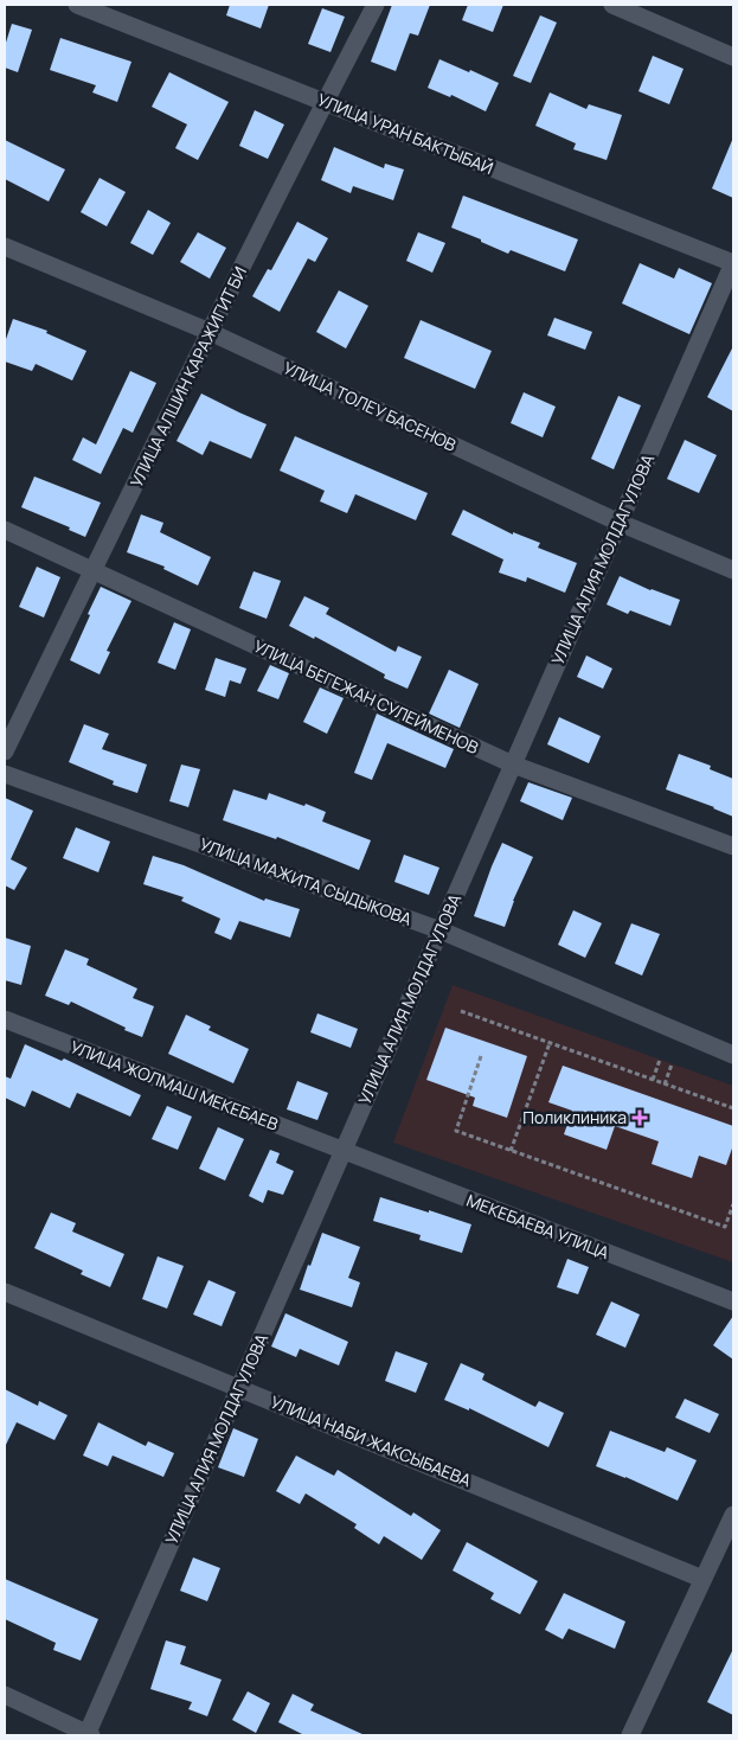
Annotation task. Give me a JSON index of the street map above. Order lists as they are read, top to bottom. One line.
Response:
{"streets":{"street":["УЛИЦА УРАН БАКТЫБАЙ","УЛИЦА АЛШИН КАРАЖИГИТ БИ","УЛИЦА ТОЛЕУ БАСЕНОВ","УЛИЦА АЛИЯ МОЛДАГУЛОВА","УЛИЦА БЕГЕЖАН СУЛЕЙМЕНОВ","УЛИЦА МАЖИТА СЫДЫКОВА","УЛИЦА ЖОЛМАШ МЕКЕБАЕВ","МЕКЕБАЕВА УЛИЦА","УЛИЦА НАБИ ЖАКСЫБАЕВА"]},"crossings":[["УЛИЦА УРАН БАКТЫБАЙ","УЛИЦА АЛШИН КАРАЖИГИТ БИ"],["УЛИЦА УРАН БАКТЫБАЙ","УЛИЦА АЛИЯ МОЛДАГУЛОВА"],["УЛИЦА АЛШИН КАРАЖИГИТ БИ","УЛИЦА ТОЛЕУ БАСЕНОВ"],["УЛИЦА АЛШИН КАРАЖИГИТ БИ","УЛИЦА БЕГЕЖАН СУЛЕЙМЕНОВ"],["УЛИЦА ТОЛЕУ БАСЕНОВ","УЛИЦА АЛИЯ МОЛДАГУЛОВА"],["УЛИЦА АЛИЯ МОЛДАГУЛОВА","УЛИЦА БЕГЕЖАН СУЛЕЙМЕНОВ"],["УЛИЦА АЛИЯ МОЛДАГУЛОВА","УЛИЦА МАЖИТА СЫДЫКОВА"],["УЛИЦА АЛИЯ МОЛДАГУЛОВА","УЛИЦА ЖОЛМАШ МЕКЕБАЕВ"],["УЛИЦА АЛИЯ МОЛДАГУЛОВА","МЕКЕБАЕВА УЛИЦА"],["УЛИЦА АЛИЯ МОЛДАГУЛОВА","УЛИЦА НАБИ ЖАКСЫБАЕВА"],["УЛИЦА ЖОЛМАШ МЕКЕБАЕВ","МЕКЕБАЕВА УЛИЦА"]],"places":{"health":["Поликлиника"]}}
